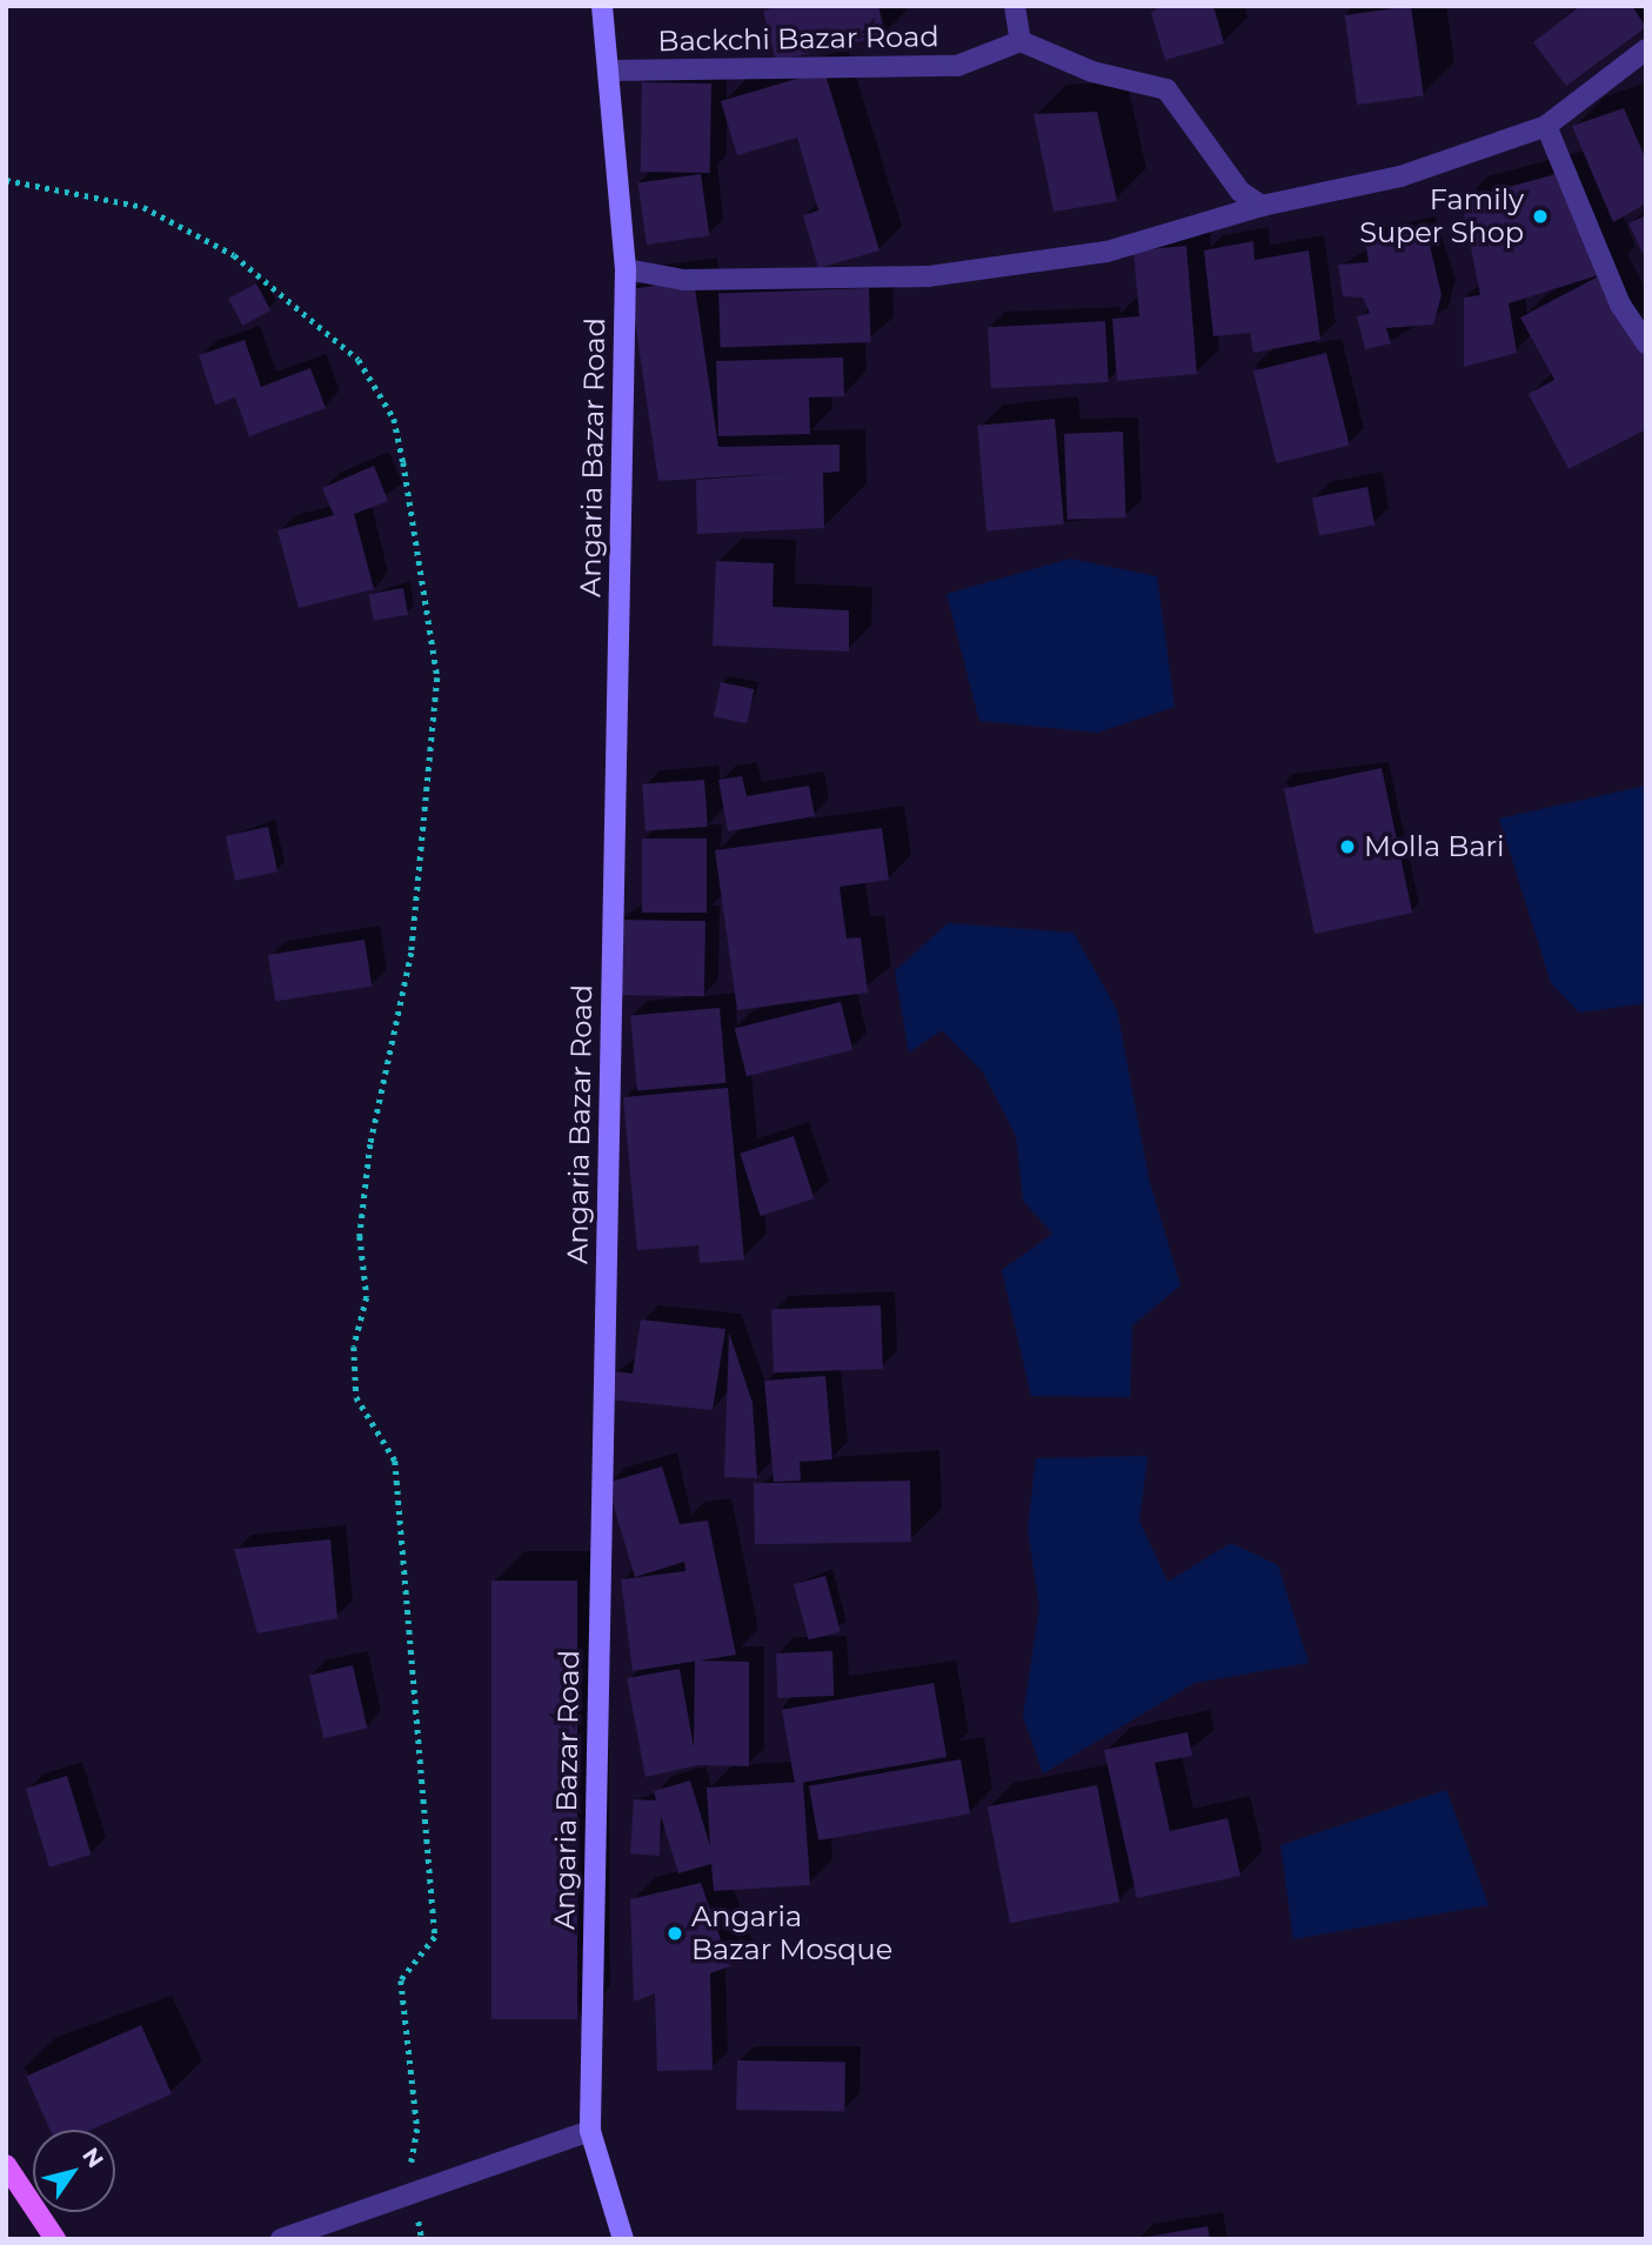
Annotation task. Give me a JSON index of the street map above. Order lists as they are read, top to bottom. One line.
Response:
{"streets":{"main road":["Angaria Bazar Road"],"street":["Backchi Bazar Road"]},"crossings":[["Backchi Bazar Road","Angaria Bazar Road"]],"places":["Family Super Shop","Molla Bari","Angaria Bazar Mosque"],"north":"top right"}
